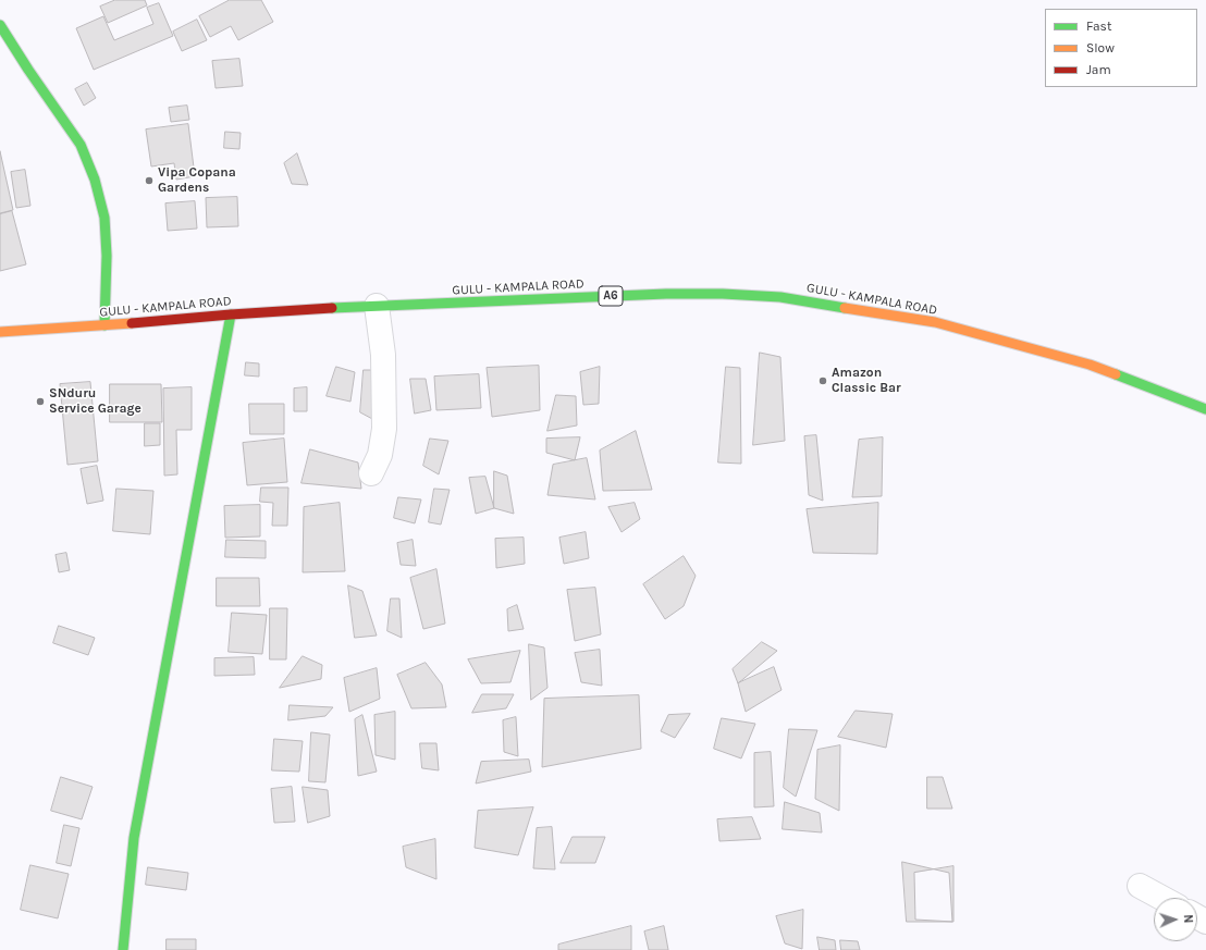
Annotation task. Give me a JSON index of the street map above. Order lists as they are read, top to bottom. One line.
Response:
{"streets":{"main road":["GULU - KAMPALA ROAD","A6"]},"places":["Vipa Copana Gardens","Amazon Classic Bar","SNduru Service Garage"],"legend":["Fast","Slow","Jam"],"north":"right"}
